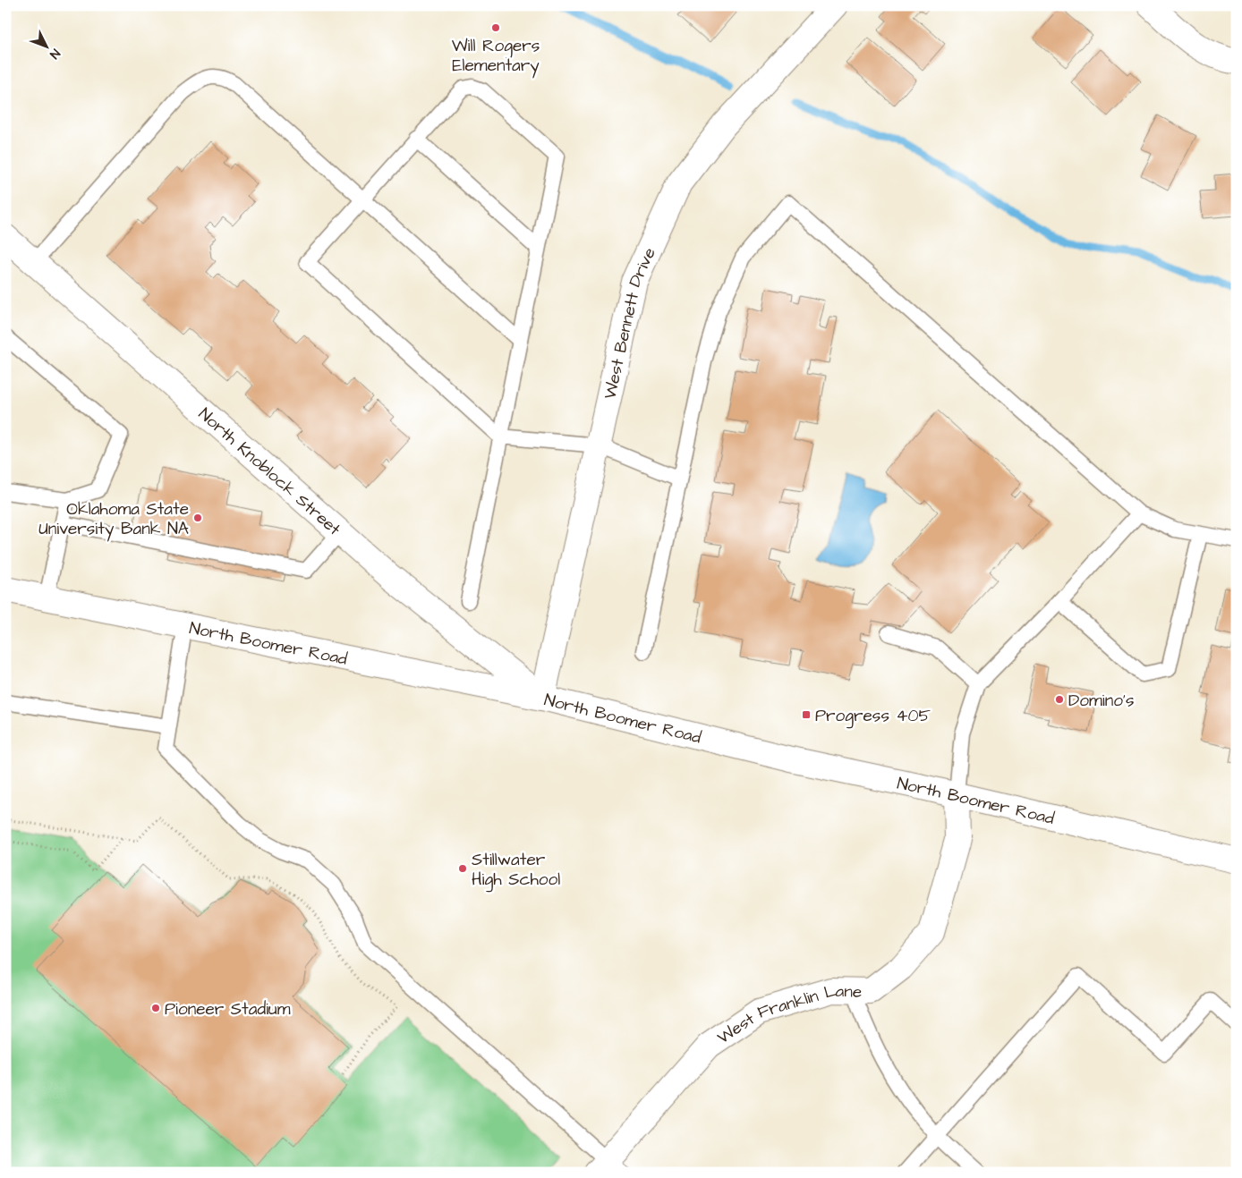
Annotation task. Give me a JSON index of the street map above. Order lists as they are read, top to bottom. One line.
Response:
{"streets":{"street":["West Bennett Drive","North Knoblock Street","North Boomer Road","West Franklin Lane"]},"crossings":[["West Bennett Drive","North Knoblock Street"],["West Bennett Drive","North Boomer Road"],["North Knoblock Street","North Boomer Road"],["North Boomer Road","West Franklin Lane"]],"places":{"other":["Will Rogers Elementary","Oklahoma State University Bank NA","Domino's","Stillwater High School","Pioneer Stadium"],"transit":["Progress 405"]},"north":"bottom right"}
